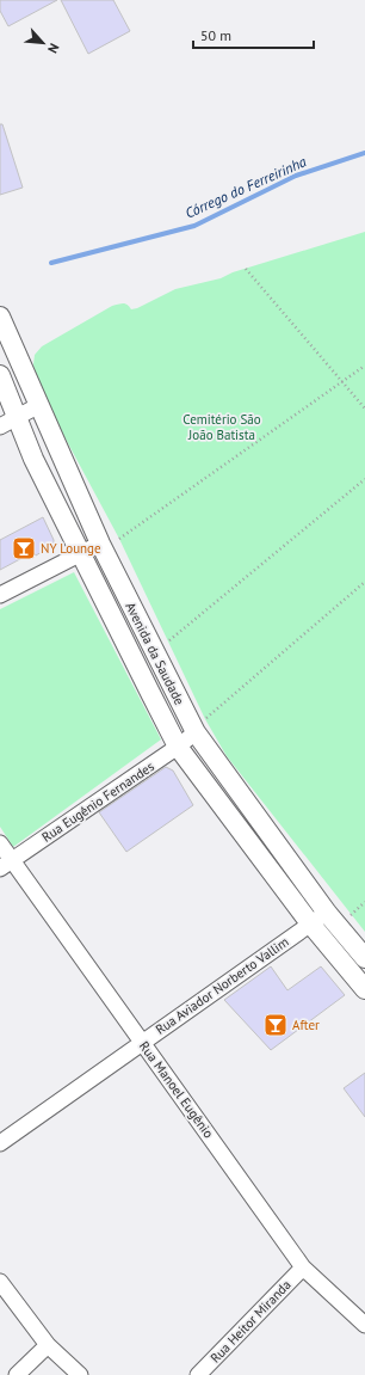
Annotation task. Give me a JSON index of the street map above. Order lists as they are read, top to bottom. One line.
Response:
{"streets":{"street":["Avenida da Saudade","Rua Eugênio Fernandes","Rua Aviador Norberto Vallim","Rua Manoel Eugênio","Rua Heitor Miranda"]},"crossings":[["Avenida da Saudade","Rua Eugênio Fernandes"],["Avenida da Saudade","Rua Aviador Norberto Vallim"],["Rua Eugênio Fernandes","Rua Manoel Eugênio"],["Rua Aviador Norberto Vallim","Rua Manoel Eugênio"],["Rua Manoel Eugênio","Rua Heitor Miranda"]],"water":["Córrego do Ferreirinha"],"parks":["Cemitério São João Batista"],"places":{"bar":["NY Lounge","After"]},"scale_bar":"50 m","north":"bottom right"}
